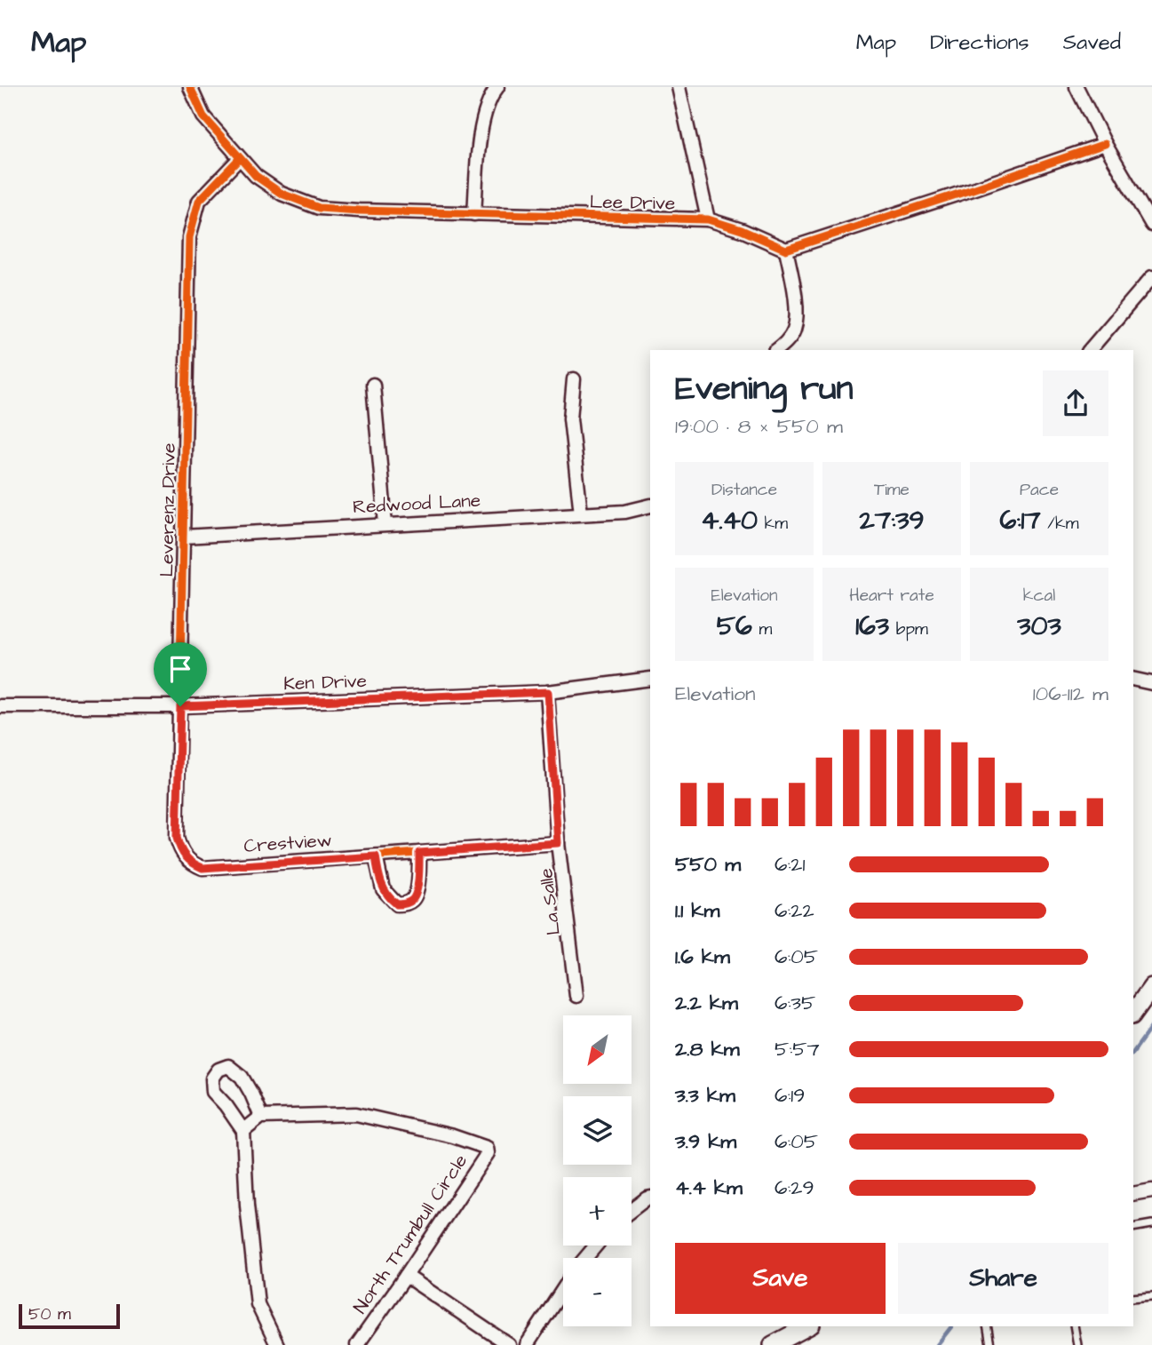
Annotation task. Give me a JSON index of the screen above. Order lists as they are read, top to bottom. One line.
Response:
{"streets":{"street":["Lee Drive","Redwood Lane","Leverenz Drive","Ken Drive","Crestview","La Salle","North Trumbull Circle"]},"crossings":[["Lee Drive","Leverenz Drive"],["Redwood Lane","Leverenz Drive"],["Leverenz Drive","Ken Drive"],["Leverenz Drive","Crestview"],["Ken Drive","La Salle"],["Crestview","La Salle"]],"scale_bar":"50 m","north":"bottom left","page":{"header":"Map","nav":["Map","Directions","Saved"],"heading":["Evening run","19:00 · 8 × 550 m"],"stats":[["Distance","4.40 km"],["Time","27:39"],["Pace","6:17 /km"],["Elevation","56 m"],["Heart rate","163 bpm"],["kcal","303"]],"chart":["Elevation","106–112 m"],"list":[{"name":"550 m","note":"6:21"},{"name":"1.1 km","note":"6:22"},{"name":"1.6 km","note":"6:05"},{"name":"2.2 km","note":"6:35"},{"name":"2.8 km","note":"5:57"},{"name":"3.3 km","note":"6:19"},{"name":"3.9 km","note":"6:05"},{"name":"4.4 km","note":"6:29"}],"map_buttons":["+","−"],"buttons":["Save","Share"],"scale":"50 m"}}
